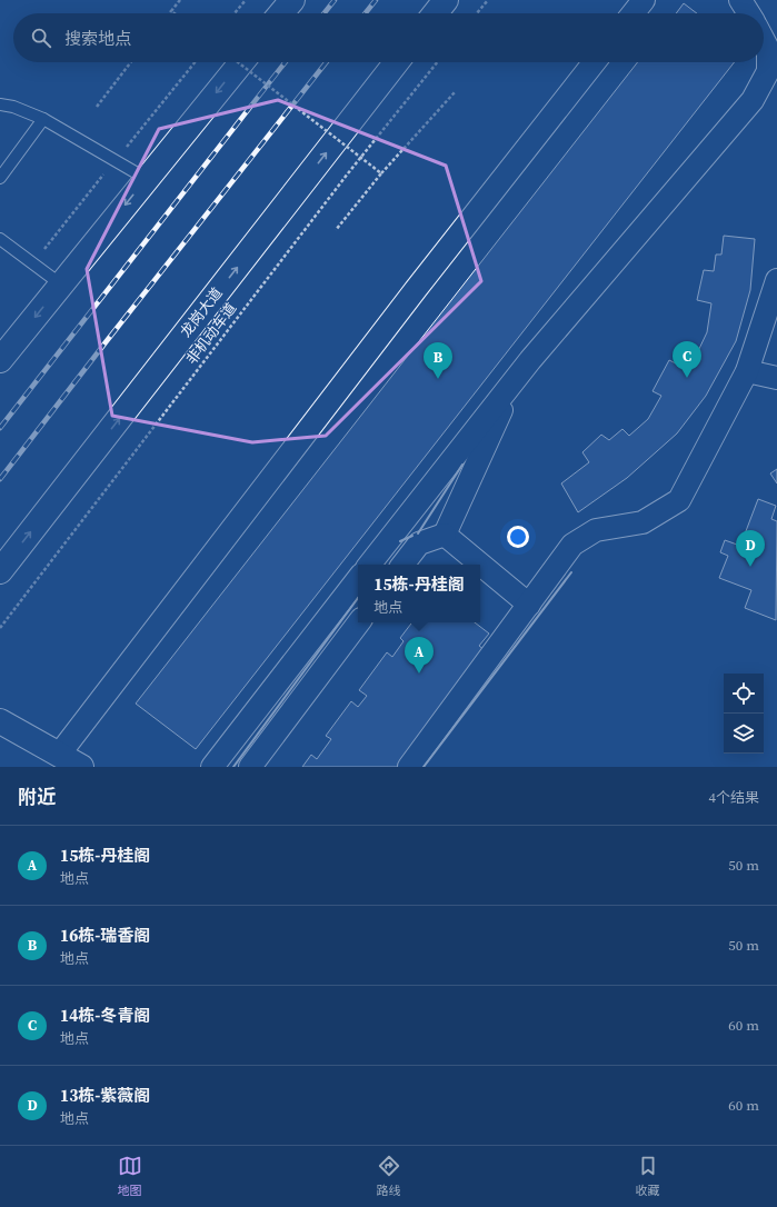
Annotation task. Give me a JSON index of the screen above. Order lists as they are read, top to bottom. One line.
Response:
{"streets":{"main road":["龙岗大道"],"path":["非机动车道"]},"page":{"search":"搜索地点","pins":["C","B","D","A"],"popup":["15栋-丹桂阁","地点"],"heading":["附近","4个结果"],"list":[{"mark":"A","name":"15栋-丹桂阁","note":"地点","value":"50 m"},{"mark":"B","name":"16栋-瑞香阁","note":"地点","value":"50 m"},{"mark":"C","name":"14栋-冬青阁","note":"地点","value":"60 m"},{"mark":"D","name":"13栋-紫薇阁","note":"地点","value":"60 m"}],"nav":["地图","路线","收藏"]}}
